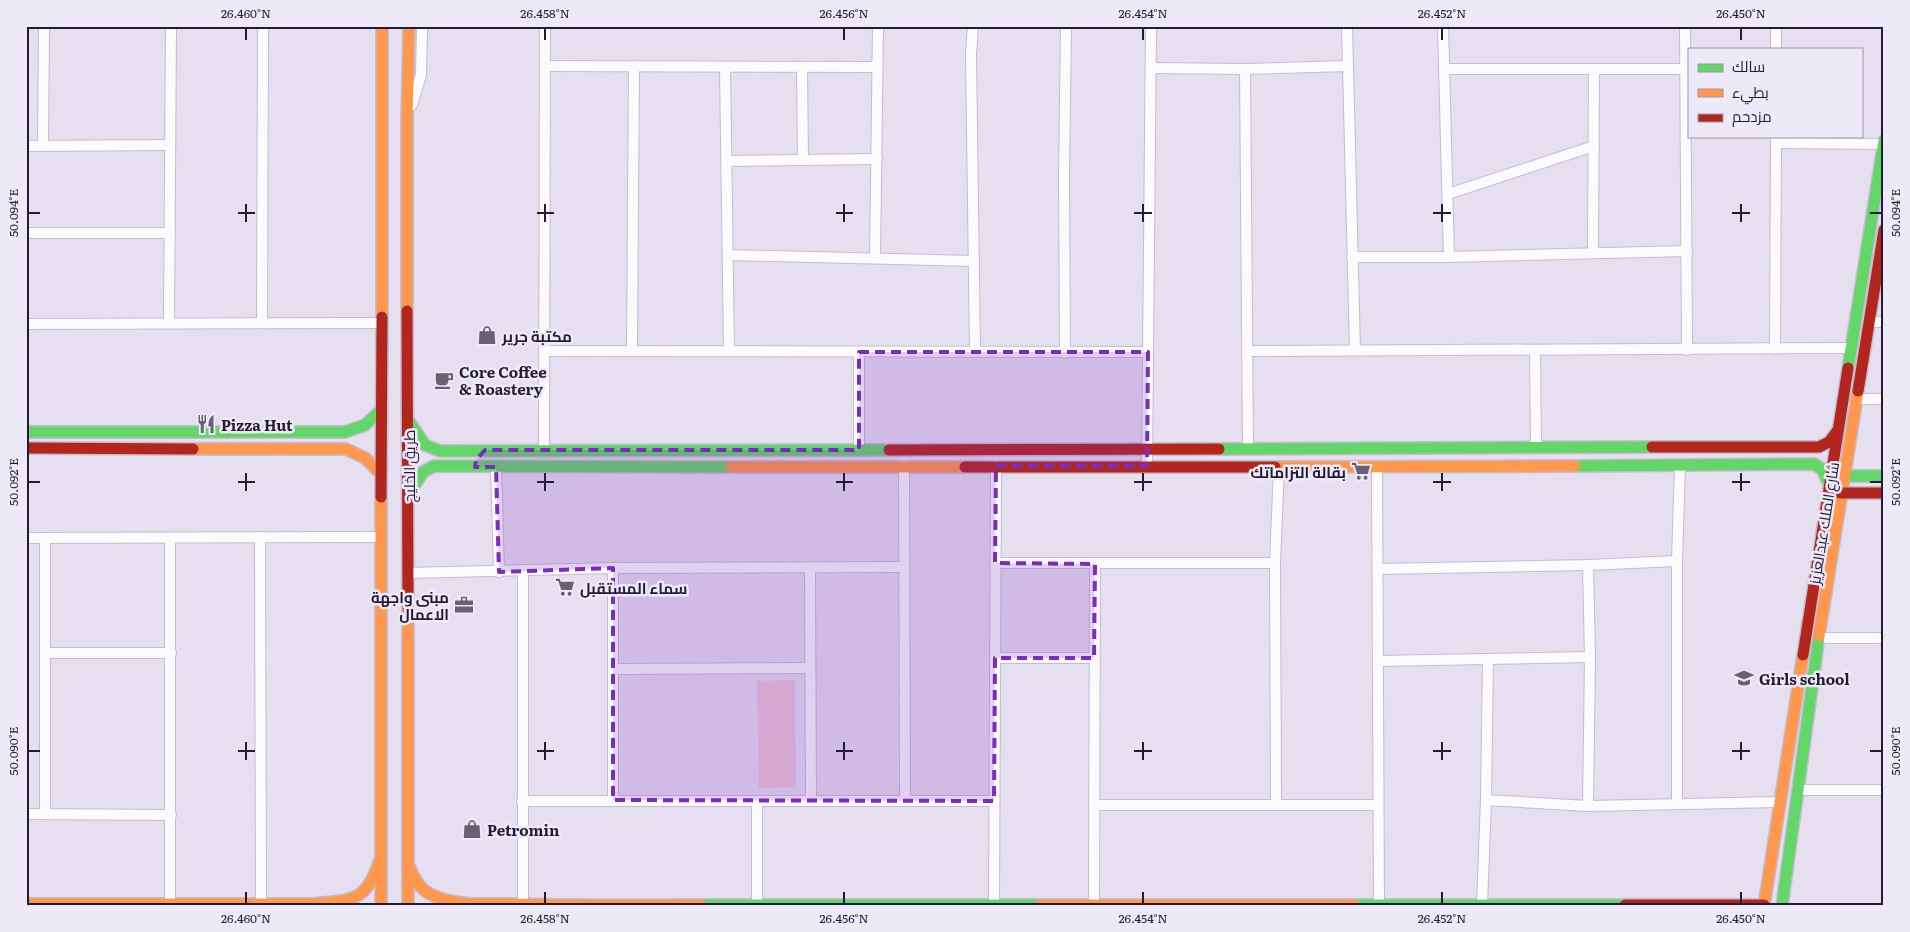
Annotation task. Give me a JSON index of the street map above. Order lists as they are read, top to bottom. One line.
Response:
{"streets":{"street":["طريق الخليج","شارع الملك عبدالعزيز"]},"places":{"shop":["مكتبة جرير","Petromin"],"cafe":["Core Coffee & Roastery"],"restaurant":["Pizza Hut"],"supermarket":["بقالة التزاماتك","سماء المستقبل"],"office":["مبنى واجهة الاعمال"],"school or university":["Girls school"]},"legend":["سالك","بطيء","مزدحم"],"coordinates":["26.460°N","26.458°N","26.456°N","26.454°N","26.452°N","26.450°N","50.094°E","50.092°E","50.090°E"]}
